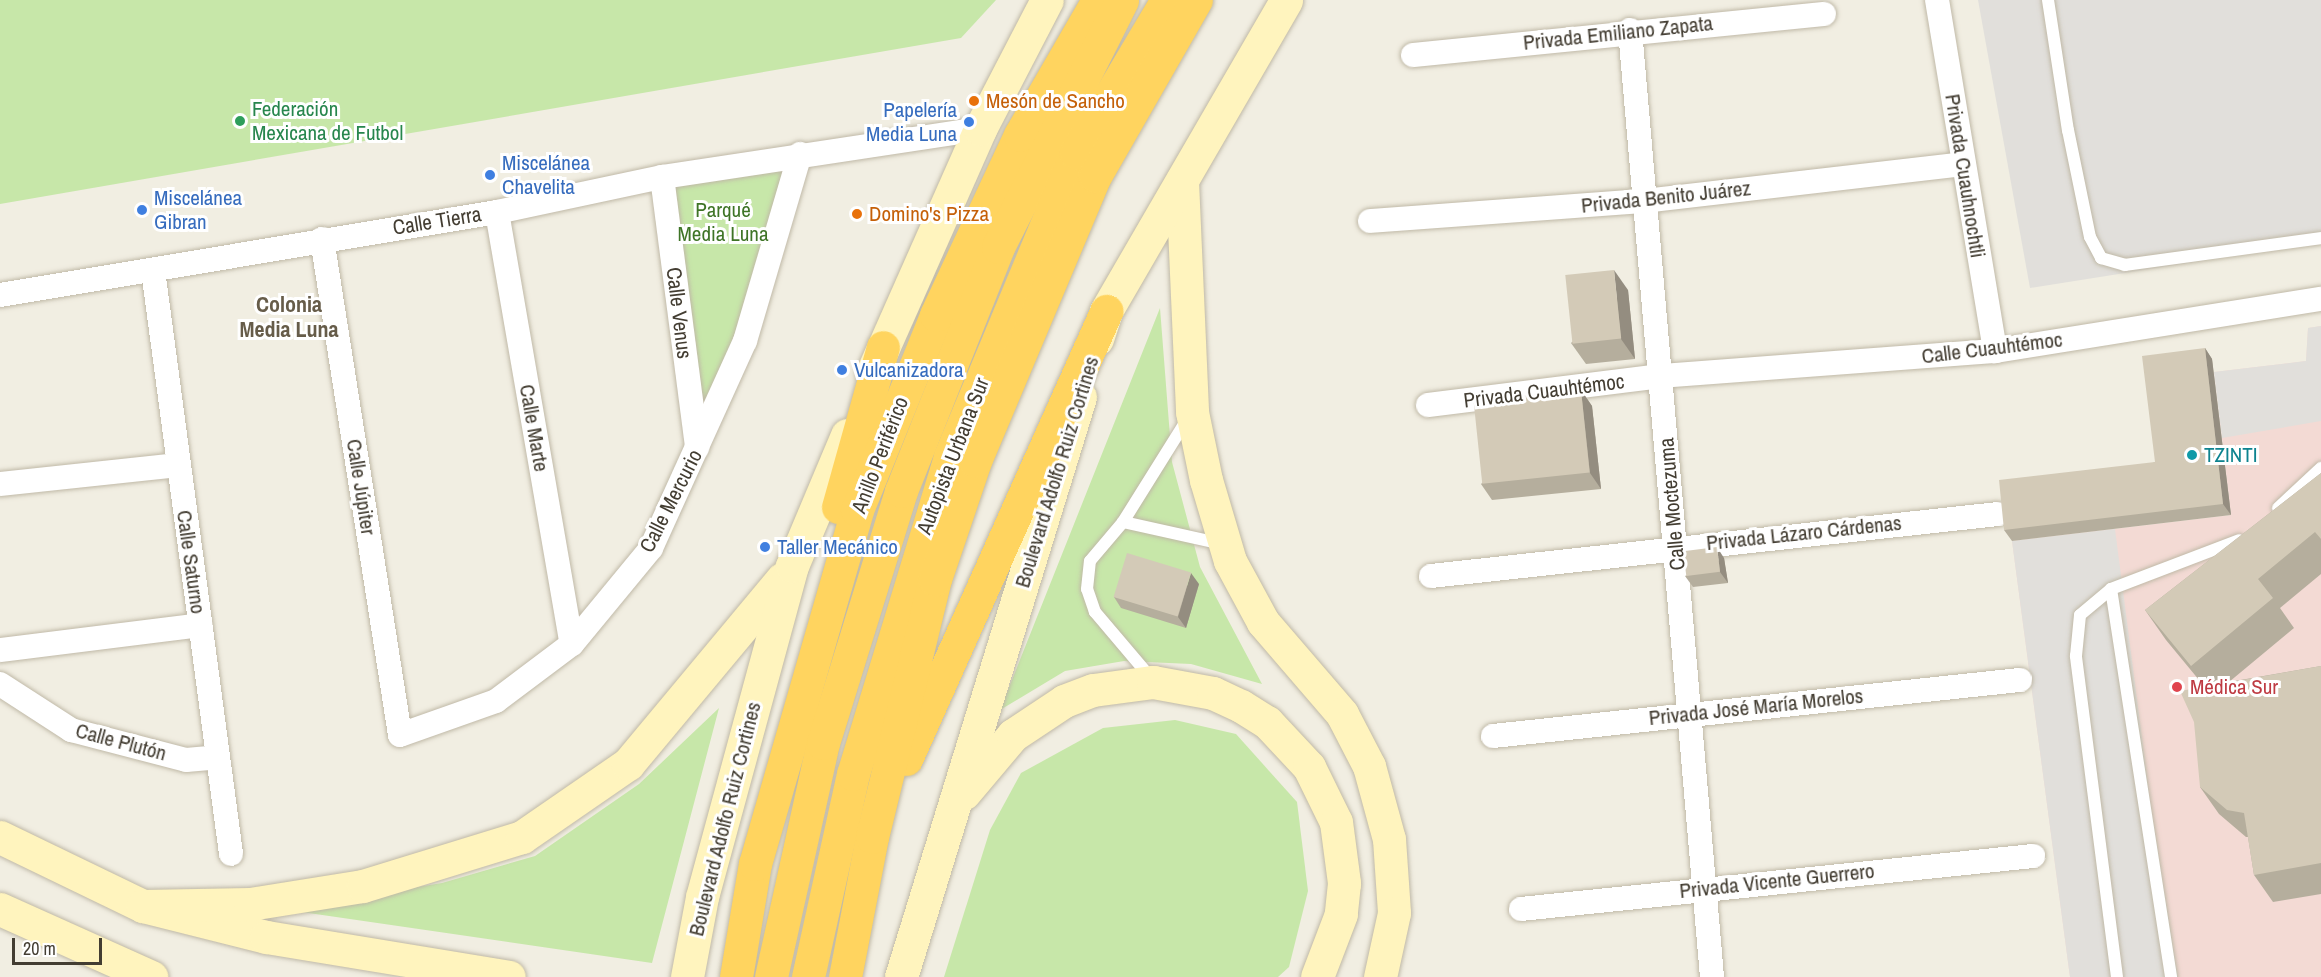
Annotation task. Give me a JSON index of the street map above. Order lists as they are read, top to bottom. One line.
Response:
{"streets":{"highway":["Anillo Periférico","Autopista Urbana Sur"],"main road":["Boulevard Adolfo Ruiz Cortines"],"street":["Privada Emiliano Zapata","Privada Cuauhnochtli","Privada Benito Juárez","Calle Tierra","Calle Venus","Calle Cuauhtémoc","Privada Cuauhtémoc","Calle Marte","Calle Júpiter","Calle Mercurio","Calle Moctezuma","Privada Lázaro Cárdenas","Calle Saturno","Privada José María Morelos","Calle Plutón","Privada Vicente Guerrero"]},"crossings":[["Privada Emiliano Zapata","Calle Moctezuma"],["Privada Cuauhnochtli","Privada Benito Juárez"],["Privada Cuauhnochtli","Calle Cuauhtémoc"],["Privada Benito Juárez","Calle Moctezuma"],["Calle Tierra","Calle Venus"],["Calle Tierra","Calle Marte"],["Calle Tierra","Boulevard Adolfo Ruiz Cortines"],["Calle Tierra","Calle Júpiter"],["Calle Tierra","Calle Mercurio"],["Calle Tierra","Calle Saturno"],["Calle Venus","Calle Mercurio"],["Calle Cuauhtémoc","Privada Cuauhtémoc"],["Calle Cuauhtémoc","Calle Moctezuma"],["Privada Cuauhtémoc","Calle Moctezuma"],["Calle Marte","Calle Mercurio"],["Calle Júpiter","Calle Mercurio"],["Calle Moctezuma","Privada Lázaro Cárdenas"],["Calle Moctezuma","Privada José María Morelos"],["Calle Moctezuma","Privada Vicente Guerrero"],["Calle Saturno","Calle Plutón"]],"districts":["Colonia Media Luna"],"parks":["Parqué Media Luna"],"places":["Mesón de Sancho","Federación Mexicana de Futbol","Papelería Media Luna","Miscelánea Chavelita","Miscelánea Gibran","Domino's Pizza","Vulcanizadora","TZINTI","Taller Mecánico","Médica Sur"],"scale_bar":"20 m"}
